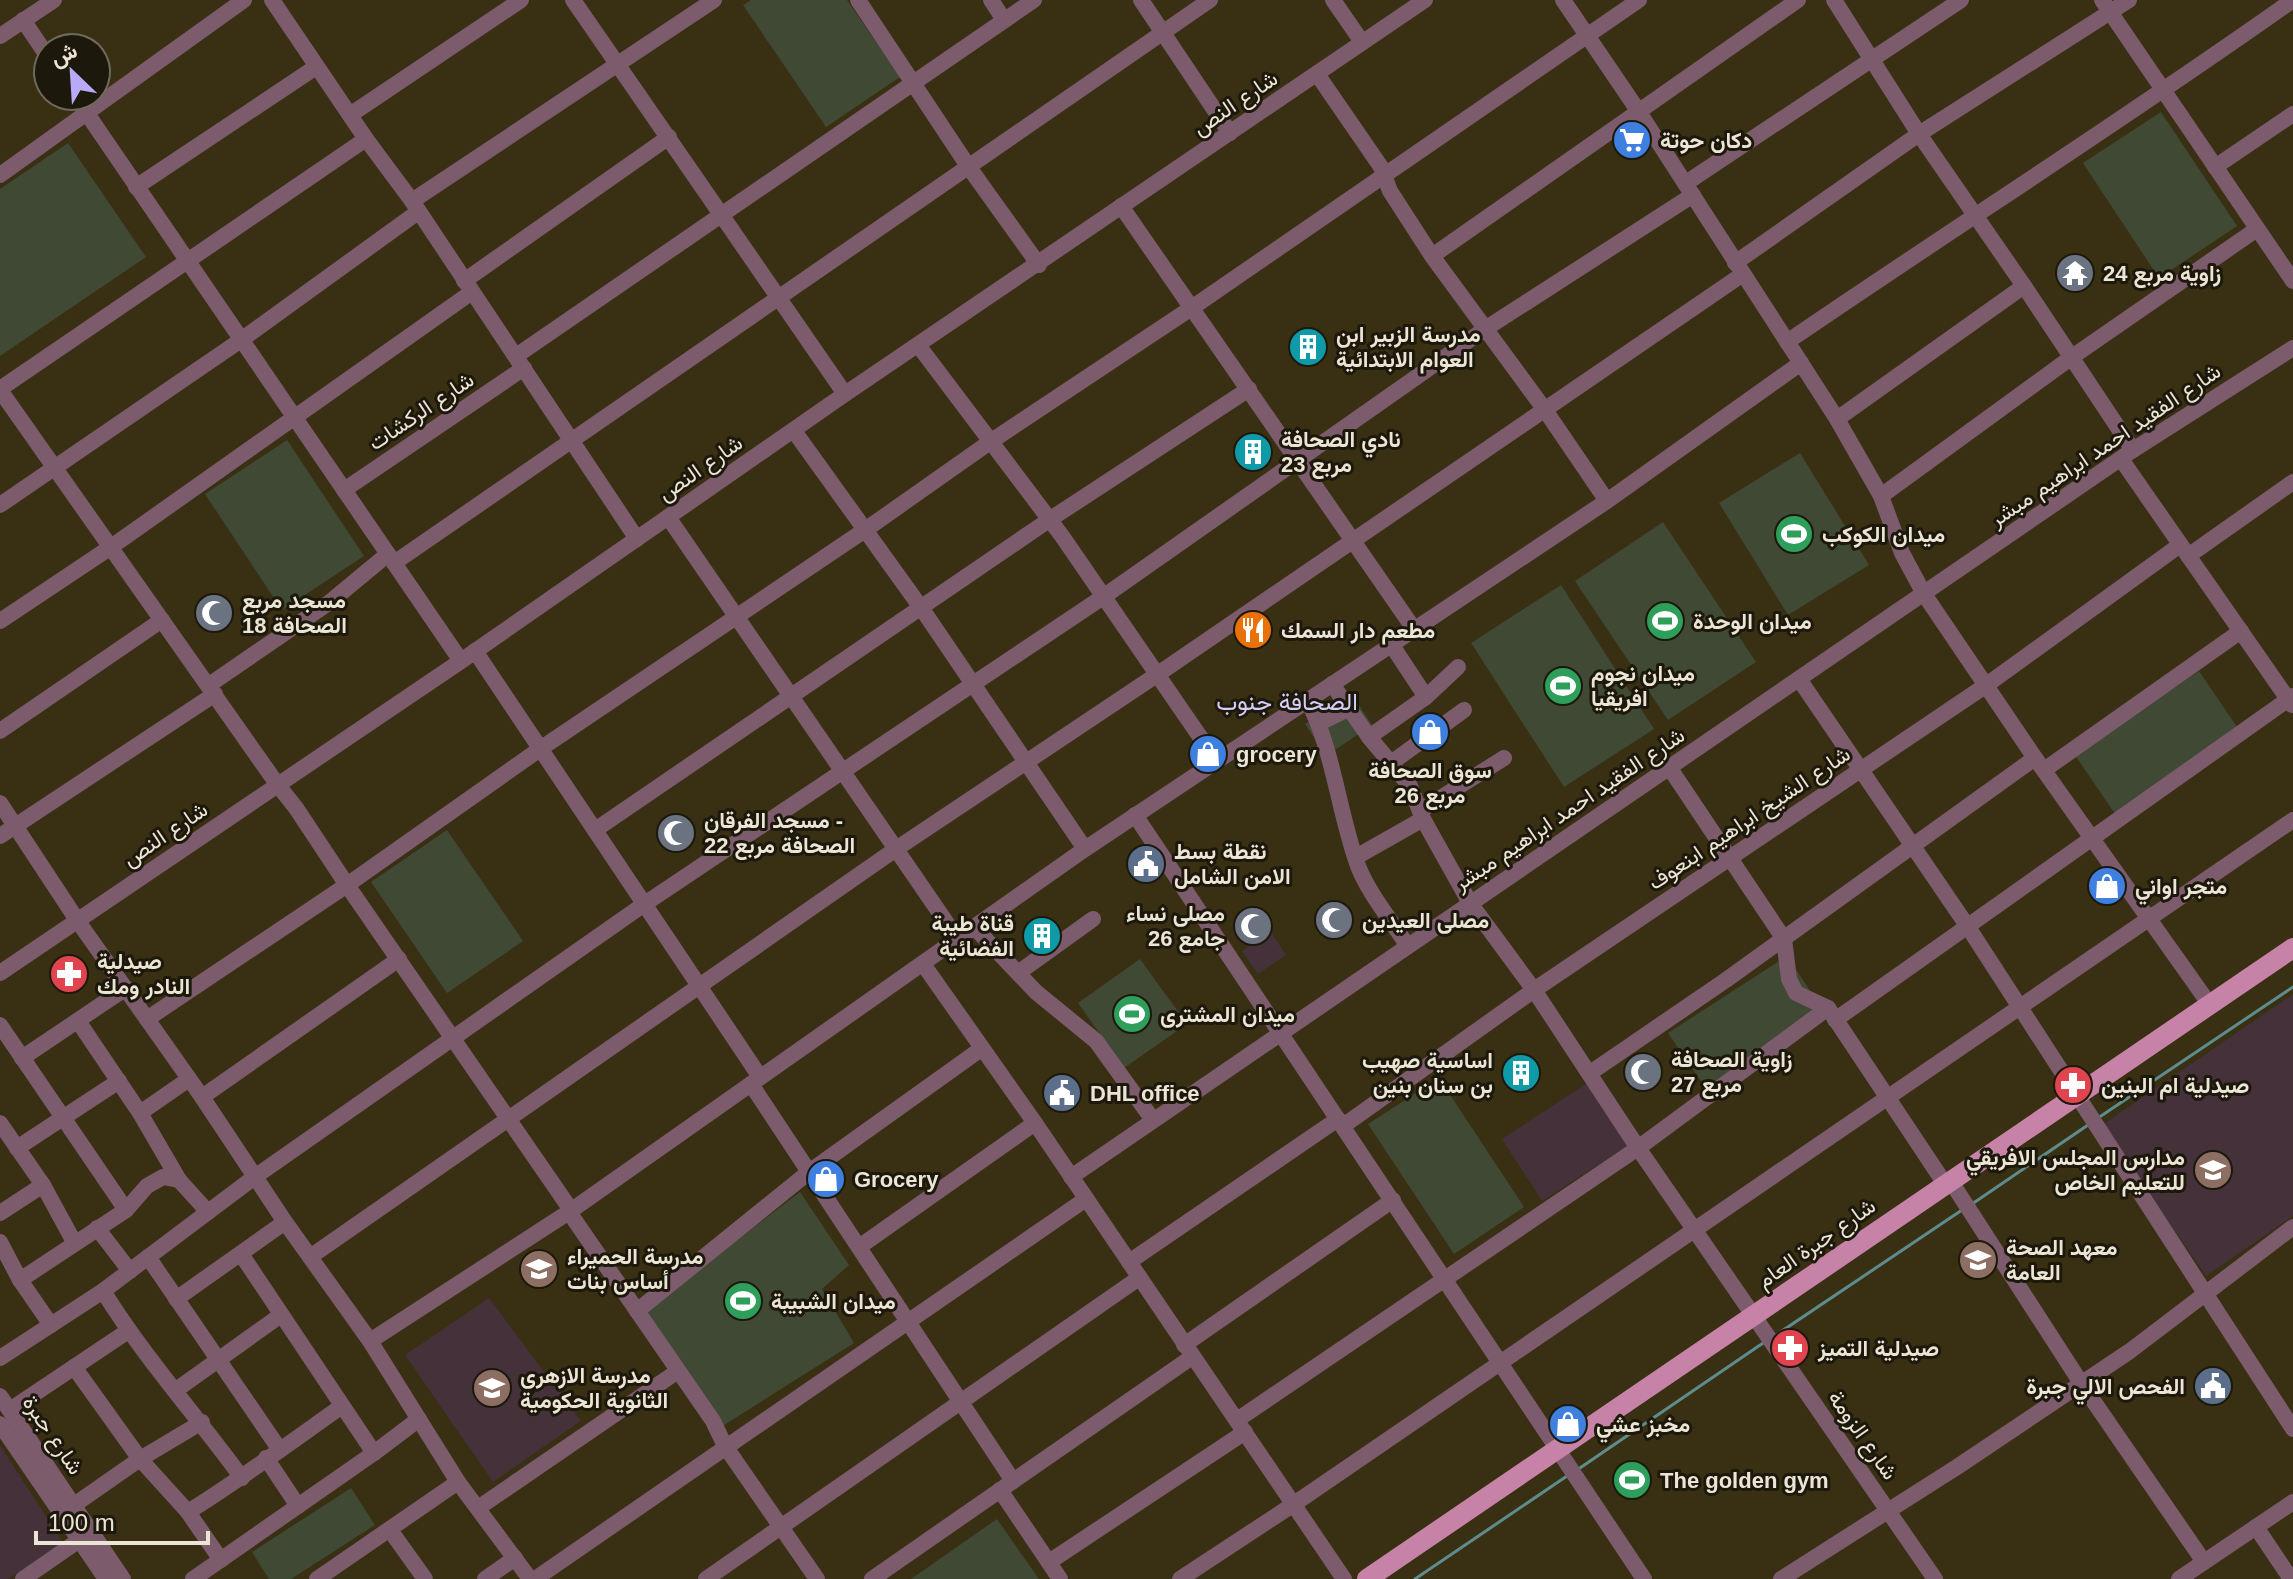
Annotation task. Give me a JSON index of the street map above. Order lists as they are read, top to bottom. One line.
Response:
{"streets":{"main road":["شارع جبرة العام"],"street":["شارع النص","شارع الركشات","شارع الفقيد احمد ابراهيم مبشر","شارع الشيخ ابراهيم ابنعوف","شارع جبرة","شارع الزومة"]},"crossings":[["شارع الفقيد احمد ابراهيم مبشر","شارع الزومة"],["شارع الشيخ ابراهيم ابنعوف","شارع الزومة"],["شارع جبرة العام","شارع الزومة"]],"districts":["الصحافة جنوب"],"places":{"supermarket":["دكان حوتة"],"temple":["زاوية مربع 24"],"building":["مدرسة الزبير ابن العوام الابتدائية","نادي الصحافة مربع 23","قناة طيبة الفضائية","اساسية صهيب بن سنان بنين"],"sports":["ميدان الكوكب","ميدان الوحدة","ميدان نجوم افريقيا","ميدان المشترى","ميدان الشبيبة","The golden gym"],"mosque":["مسجد مربع 18 الصحافة","مسجد الفرقان - الصحافة مربع 22","مصلى العيدين","مصلى نساء جامع 26","زاوية الصحافة مربع 27"],"restaurant":["مطعم دار السمك"],"shop":["سوق الصحافة مربع 26","grocery","متجر اواني","Grocery","مخبز عشي"],"public building":["نقطة بسط الامن الشامل","DHL office","الفحص الالي جبرة"],"pharmacy":["صيدلية النادر ومك","صيدلية ام البنين","صيدلية التميز"],"school or university":["مدارس المجلس الافريقي للتعليم الخاص","معهد الصحة العامة","مدرسة الحميراء أساس بنات","مدرسة الازهري الثانوية الحكومية"]},"scale_bar":"100 m","north":"top left"}
